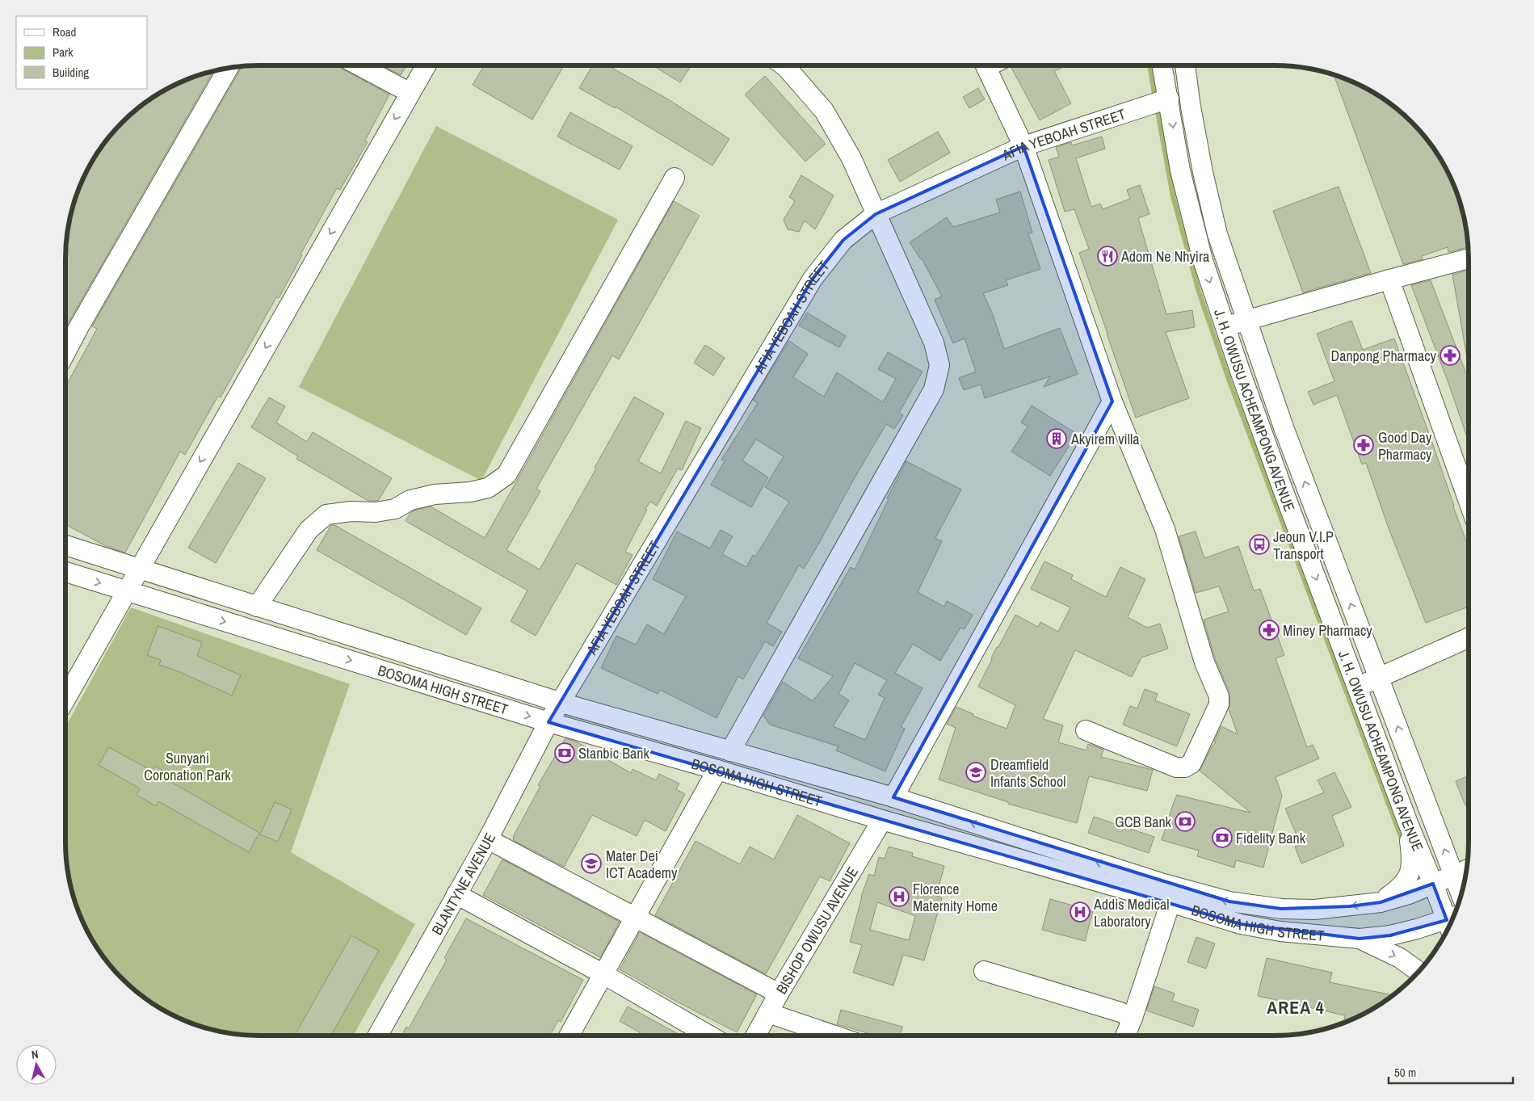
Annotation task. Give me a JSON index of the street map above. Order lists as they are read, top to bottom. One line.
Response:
{"streets":{"street":["AFIA YEBOAH STREET","J. H. OWUSU ACHEAMPONG AVENUE","BOSOMA HIGH STREET","BLANTYNE AVENUE","BISHOP OWUSU AVENUE"]},"crossings":[["AFIA YEBOAH STREET","J. H. OWUSU ACHEAMPONG AVENUE"],["AFIA YEBOAH STREET","BOSOMA HIGH STREET"],["AFIA YEBOAH STREET","BLANTYNE AVENUE"],["J. H. OWUSU ACHEAMPONG AVENUE","BOSOMA HIGH STREET"],["BOSOMA HIGH STREET","BLANTYNE AVENUE"],["BOSOMA HIGH STREET","BISHOP OWUSU AVENUE"]],"districts":["AREA 4"],"parks":["Sunyani Coronation Park"],"places":{"restaurant":["Adom Ne Nhyira"],"pharmacy":["Danpong Pharmacy","Good Day Pharmacy","Miney Pharmacy"],"building":["Akyirem villa"],"bus stop":["Jeoun V.I.P Transport"],"bank":["Stanbic Bank","GCB Bank","Fidelity Bank"],"school or university":["Dreamfield Infants School","Mater Dei ICT Academy"],"hospital":["Florence Maternity Home","Addis Medical Laboratory"]},"legend":["Road","Park","Building"],"scale_bar":"50 m","north":"top"}
